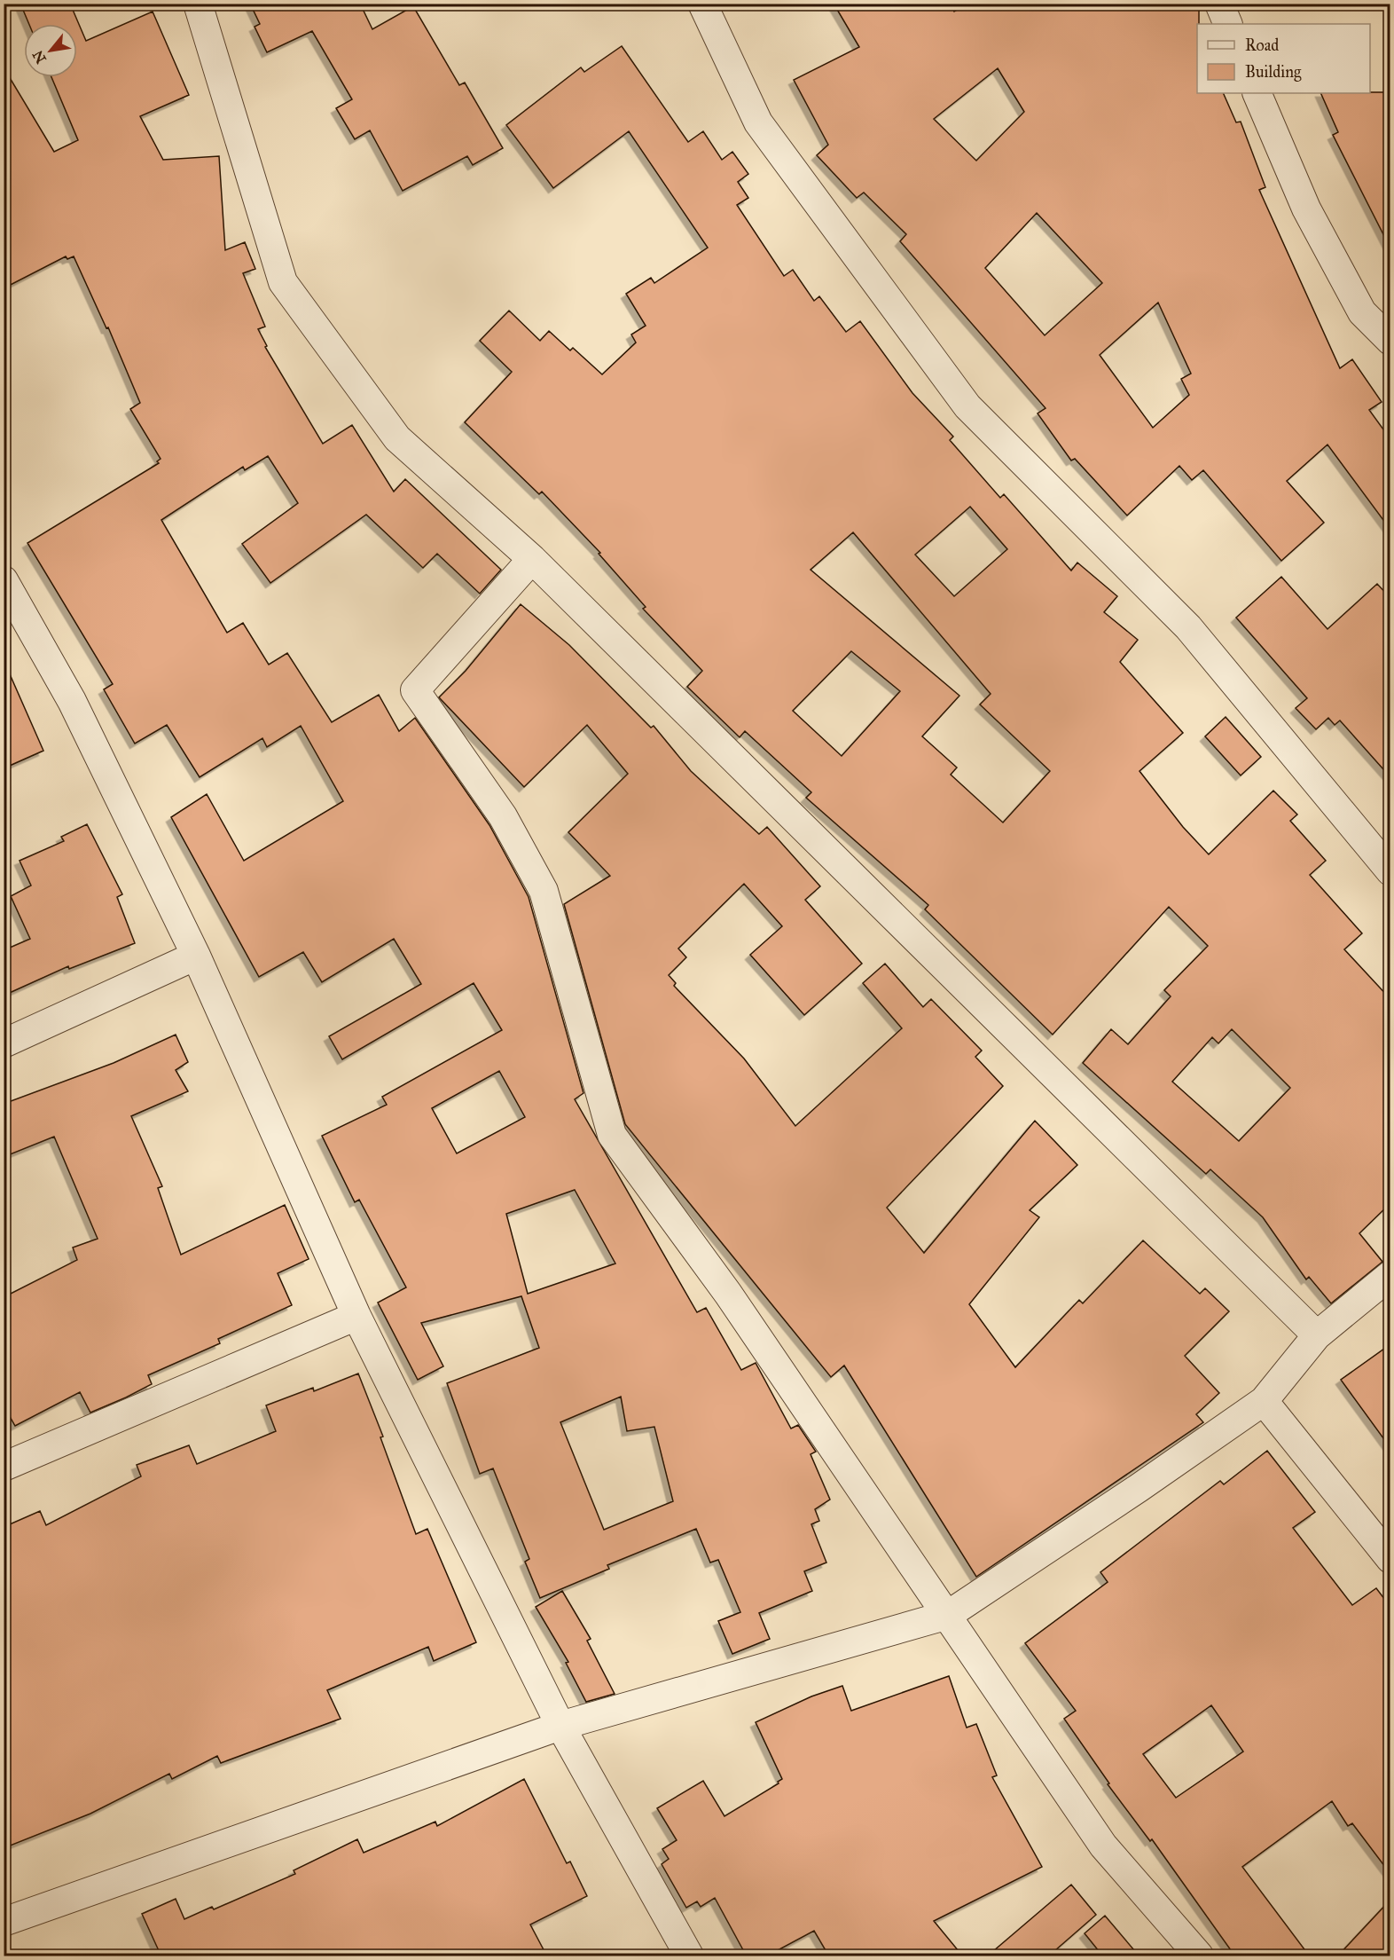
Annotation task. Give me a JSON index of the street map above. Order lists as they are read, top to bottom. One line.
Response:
{"legend":["Road","Building"],"north":"bottom left"}
